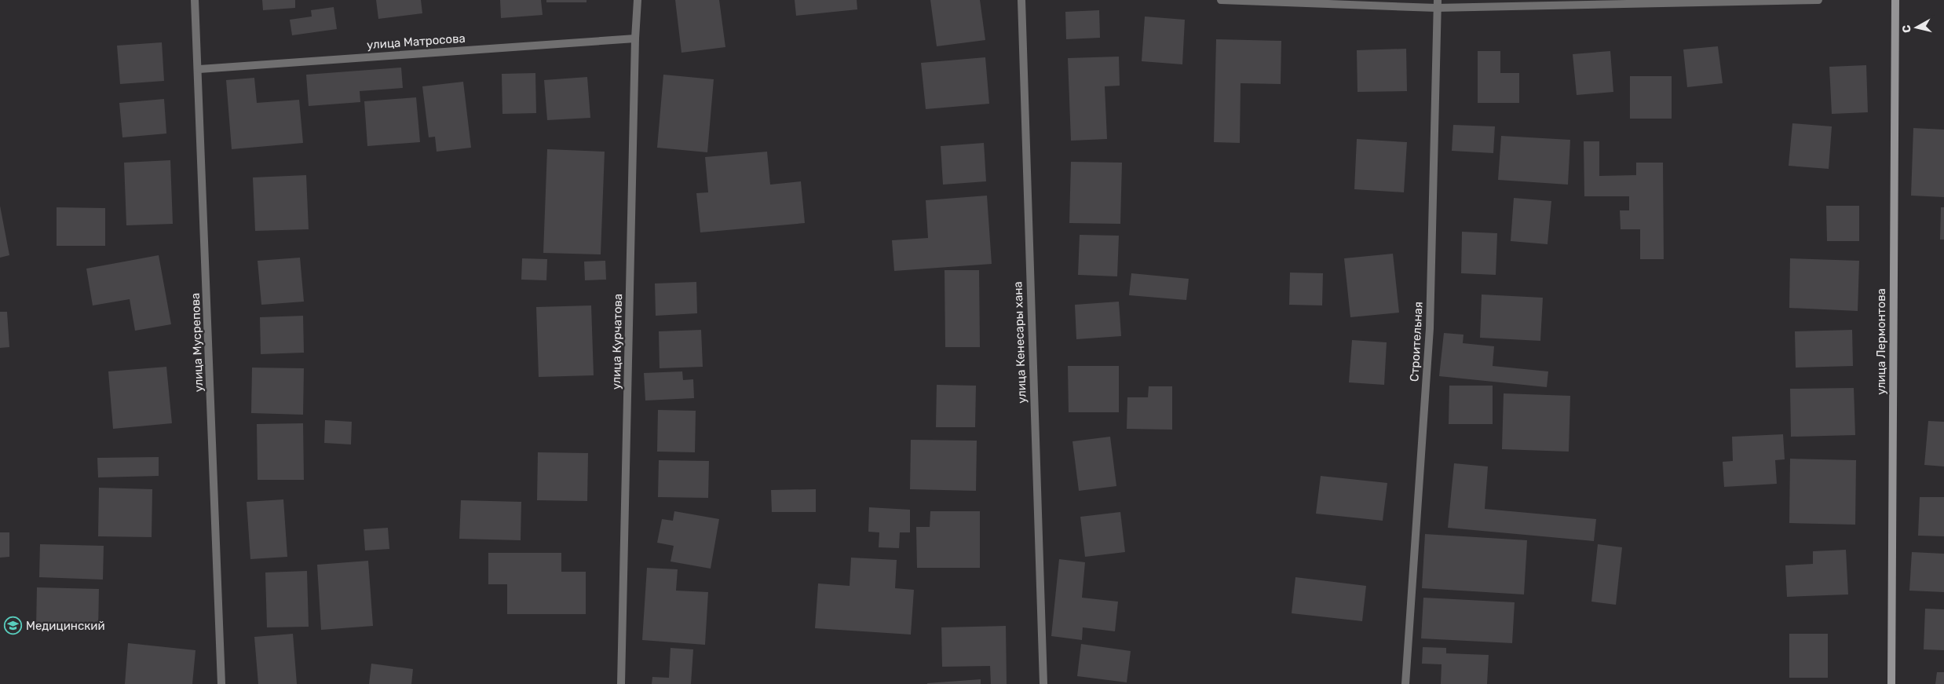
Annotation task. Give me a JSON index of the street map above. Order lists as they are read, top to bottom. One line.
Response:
{"streets":{"main road":["улица Лермонтова"],"street":["улица Матросова","улица Курчатова","Строительная","улица Мусрепова","улица Кенесары хана"]},"crossings":[["улица Матросова","улица Курчатова"],["улица Матросова","улица Мусрепова"]],"places":{"school or university":["Медицинский"]},"north":"left"}
